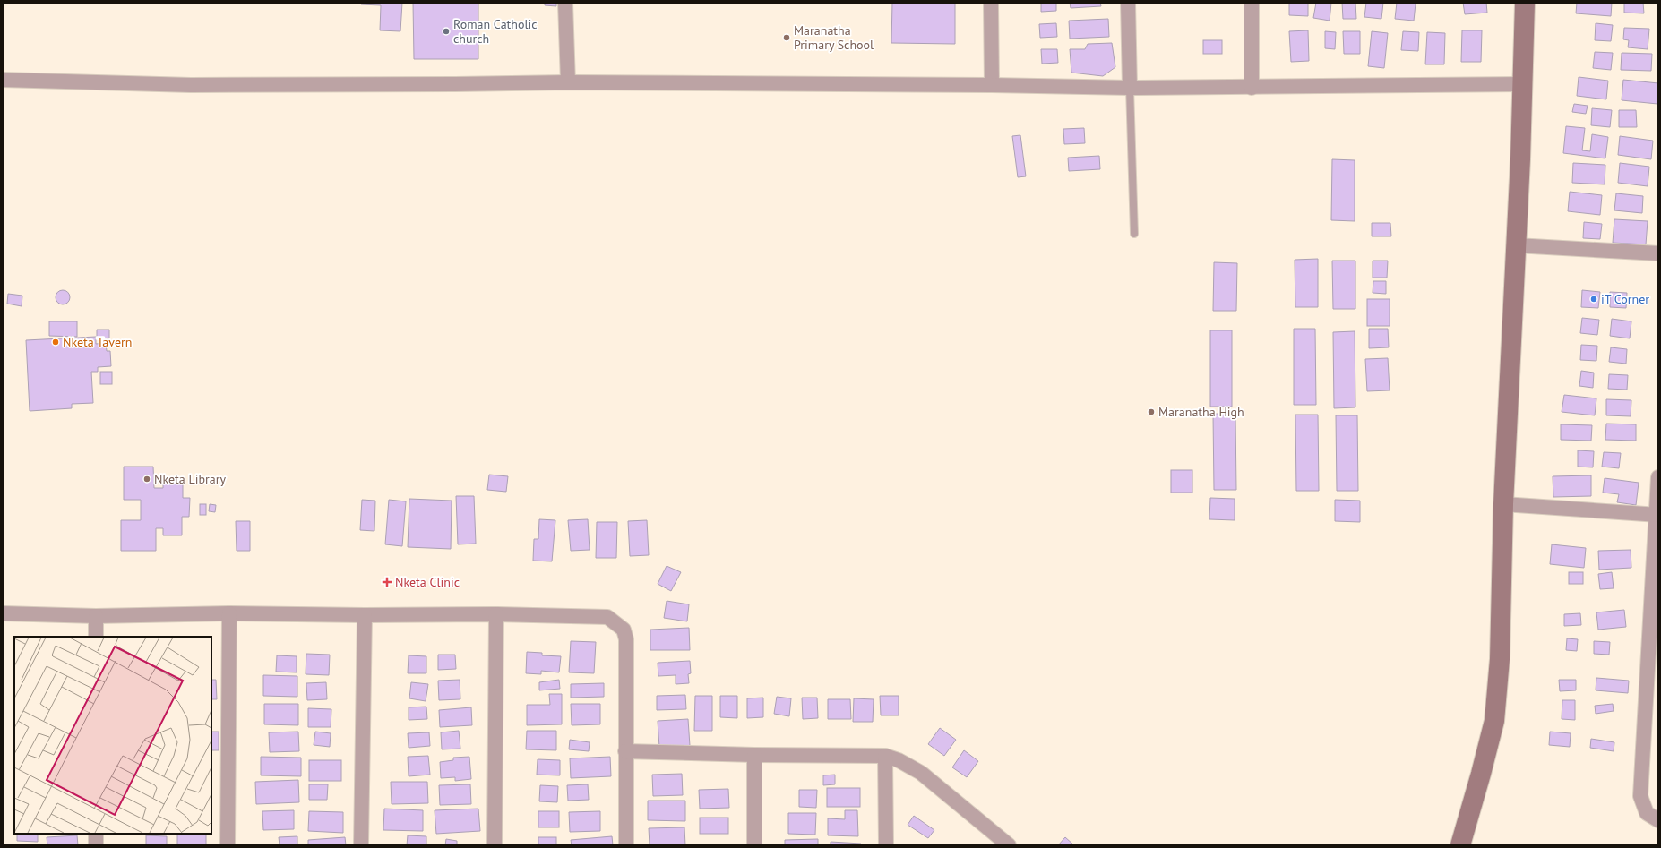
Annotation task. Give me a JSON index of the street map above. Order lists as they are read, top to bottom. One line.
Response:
{"places":{"other":["Roman Catholic church","Maranatha Primary School","iT Corner","Nketa Tavern","Maranatha High","Nketa Library"],"health":["Nketa Clinic"]}}
